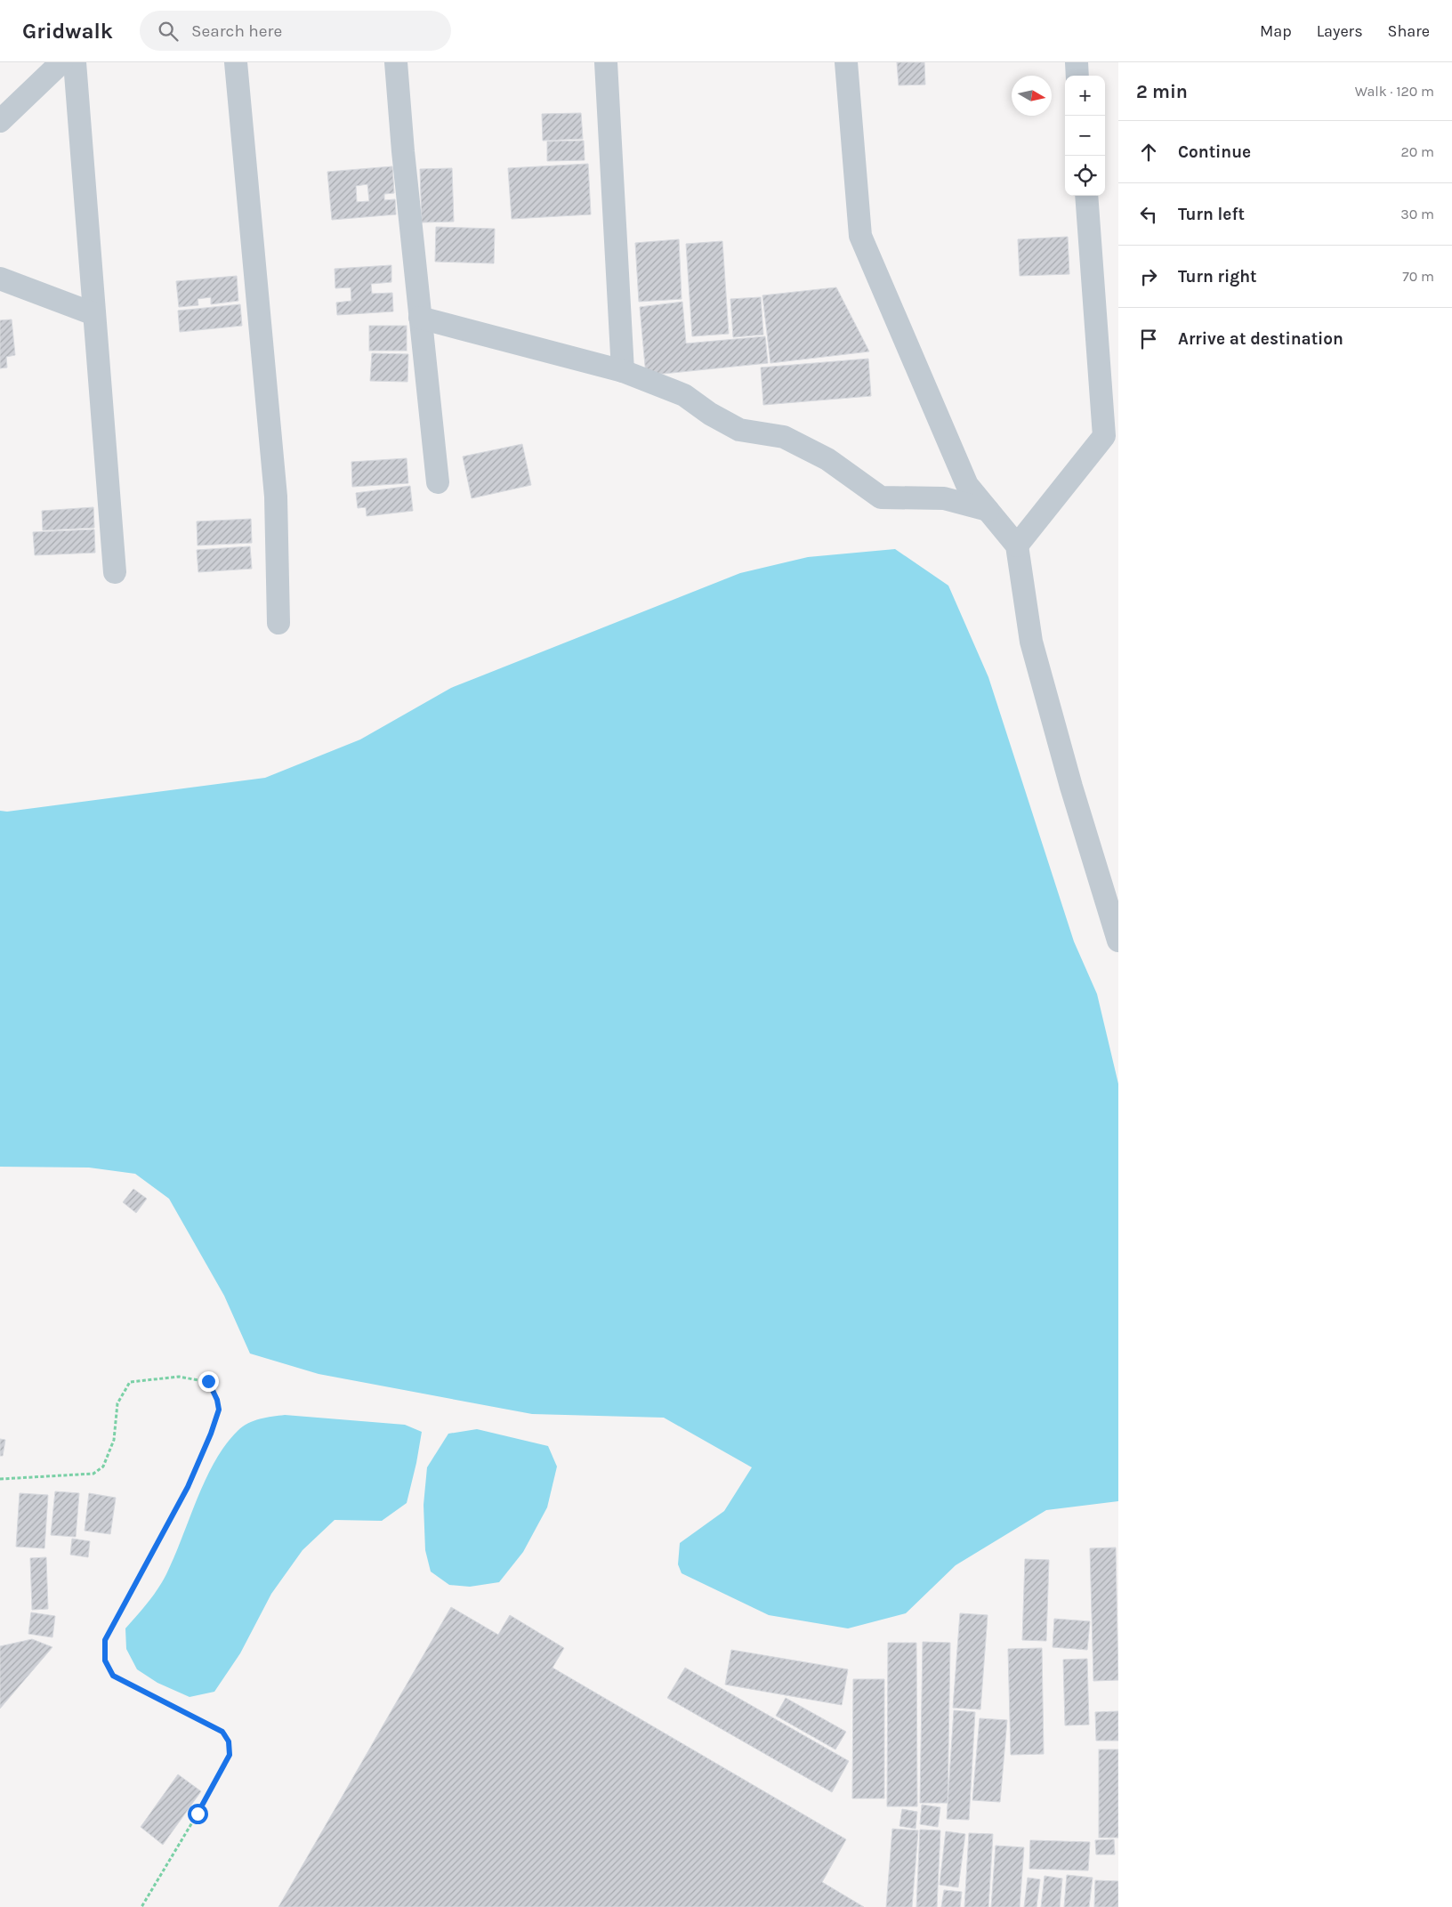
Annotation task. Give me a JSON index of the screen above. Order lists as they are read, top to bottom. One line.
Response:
{"north":"right","page":{"header":"Gridwalk","search":"Search here","nav":["Map","Layers","Share"],"heading":["2 min","Walk · 120 m"],"map_buttons":["+","−"],"list":[["Continue","20 m"],["Turn left","30 m"],["Turn right","70 m"],"Arrive at destination"]}}
